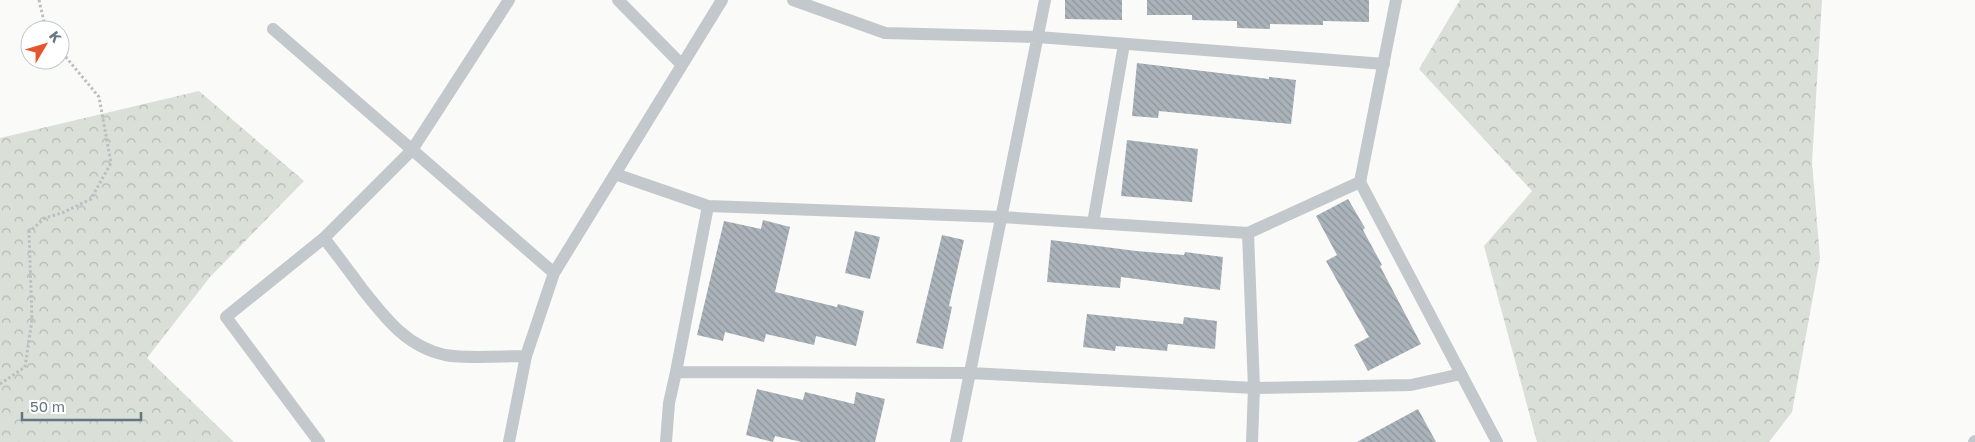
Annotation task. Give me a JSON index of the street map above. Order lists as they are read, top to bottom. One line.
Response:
{"scale_bar":"50 m","north":"top right"}
